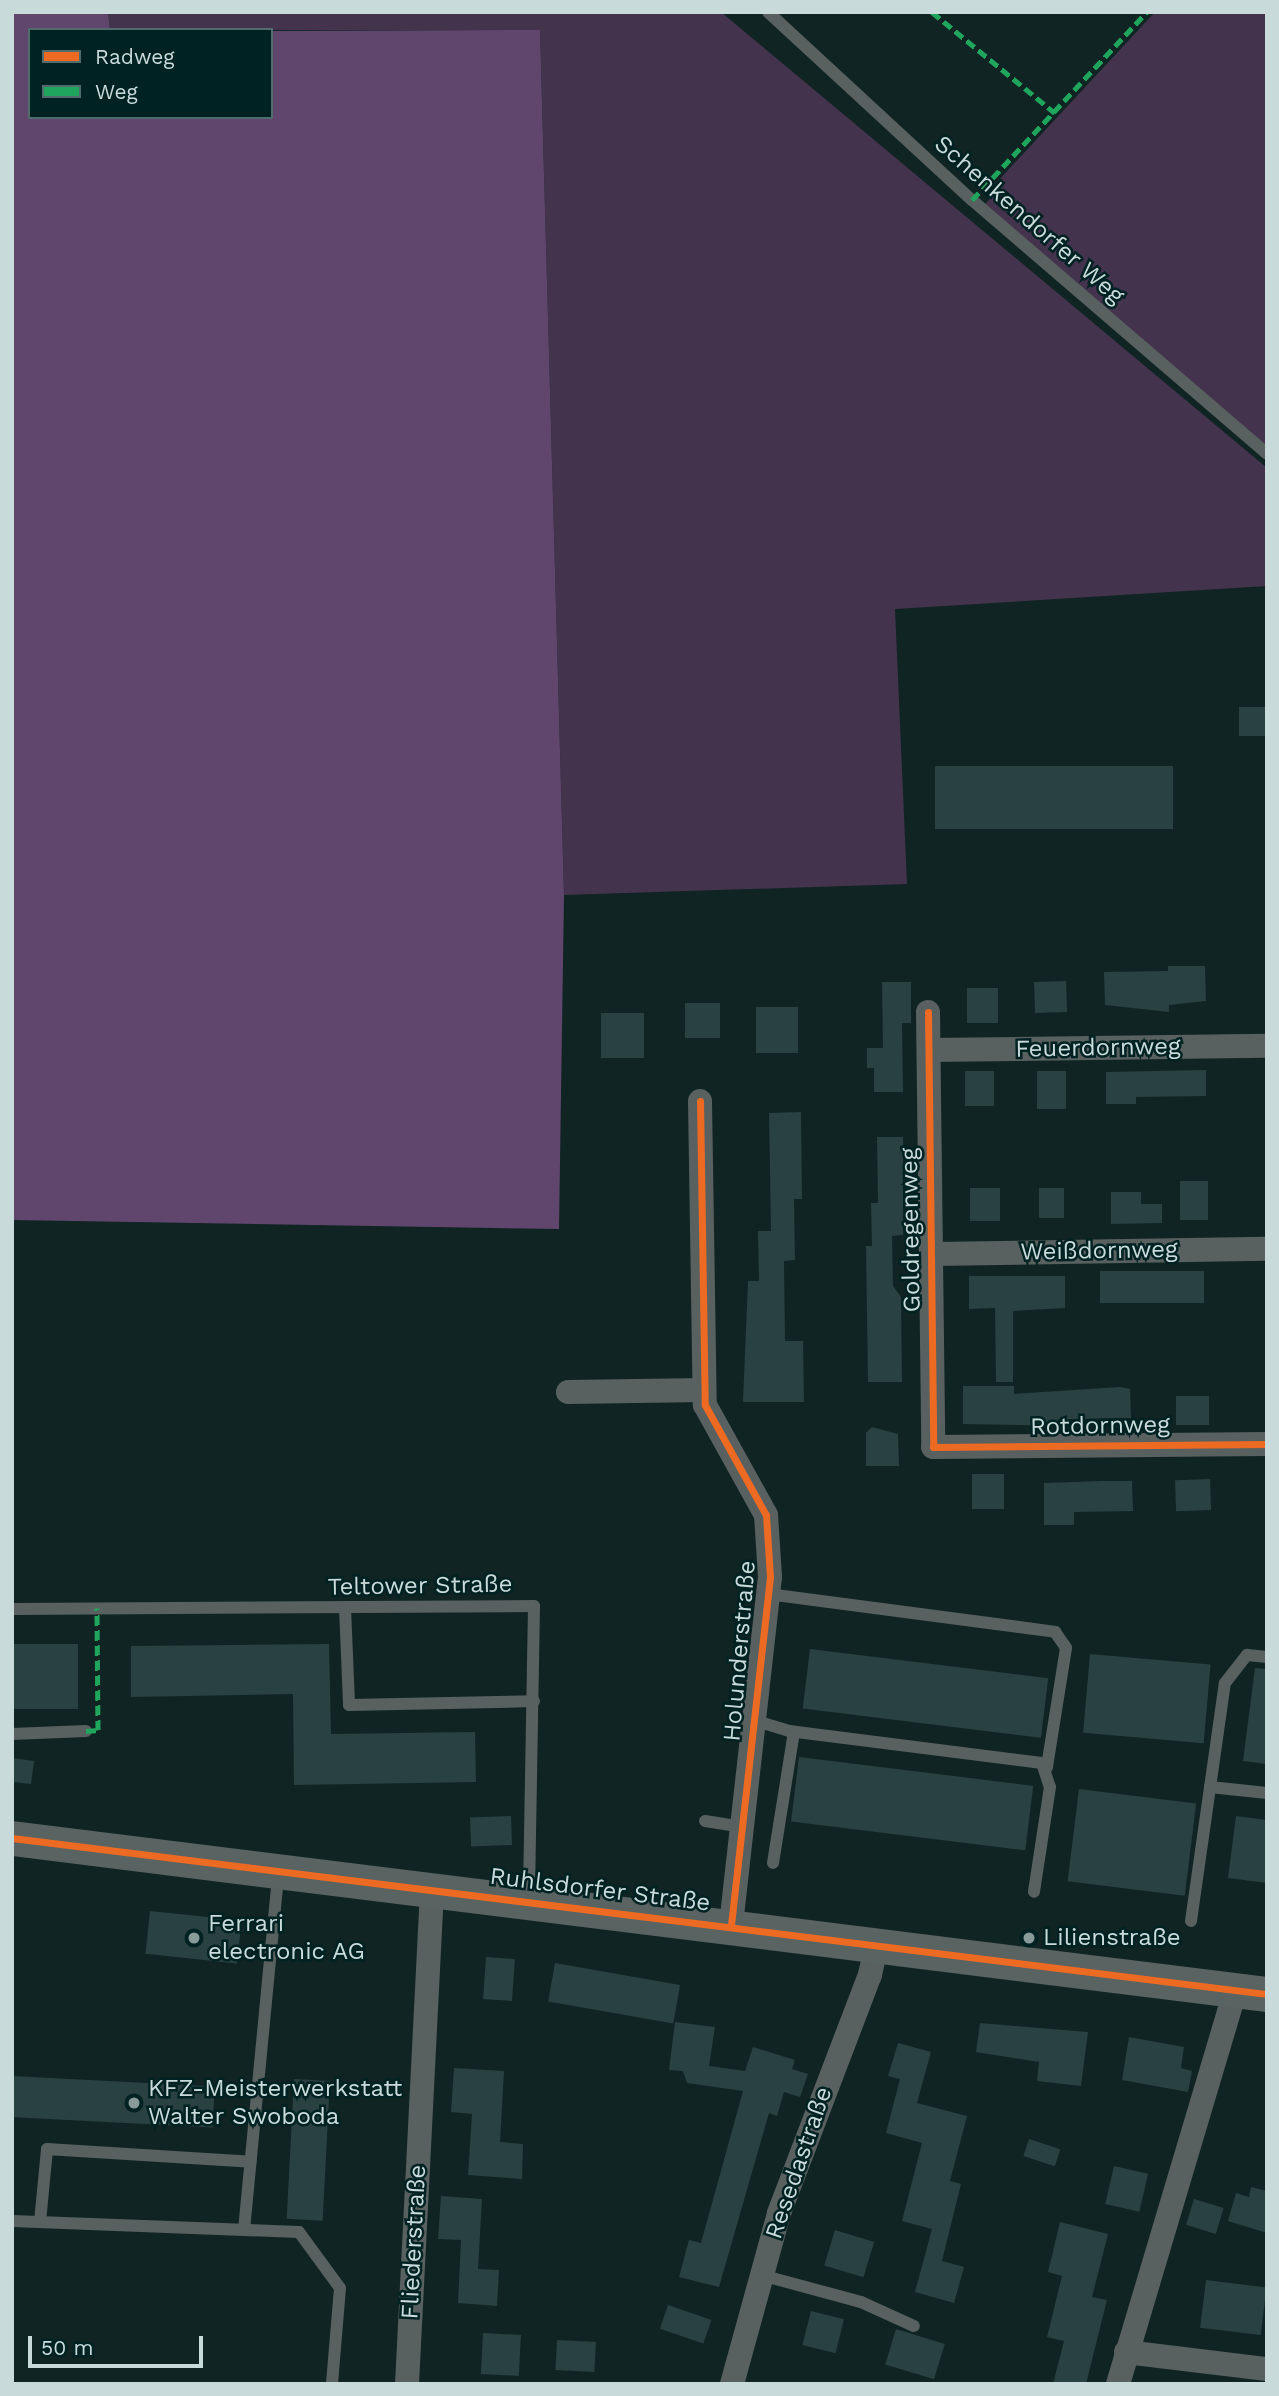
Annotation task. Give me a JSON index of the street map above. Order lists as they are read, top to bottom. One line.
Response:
{"streets":{"main road":["Ruhlsdorfer Straße"],"street":["Feuerdornweg","Goldregenweg","Weißdornweg","Rotdornweg","Holunderstraße","Resedastraße","Fliederstraße"],"lane":["Schenkendorfer Weg","Teltower Straße"]},"crossings":[["Feuerdornweg","Goldregenweg"],["Goldregenweg","Weißdornweg"],["Goldregenweg","Rotdornweg"],["Teltower Straße","Ruhlsdorfer Straße"],["Holunderstraße","Ruhlsdorfer Straße"],["Ruhlsdorfer Straße","Resedastraße"],["Ruhlsdorfer Straße","Fliederstraße"]],"places":["Ferrari electronic AG","Lilienstraße","KFZ-Meisterwerkstatt Walter Swoboda"],"legend":["Radweg","Weg"],"scale_bar":"50 m"}
